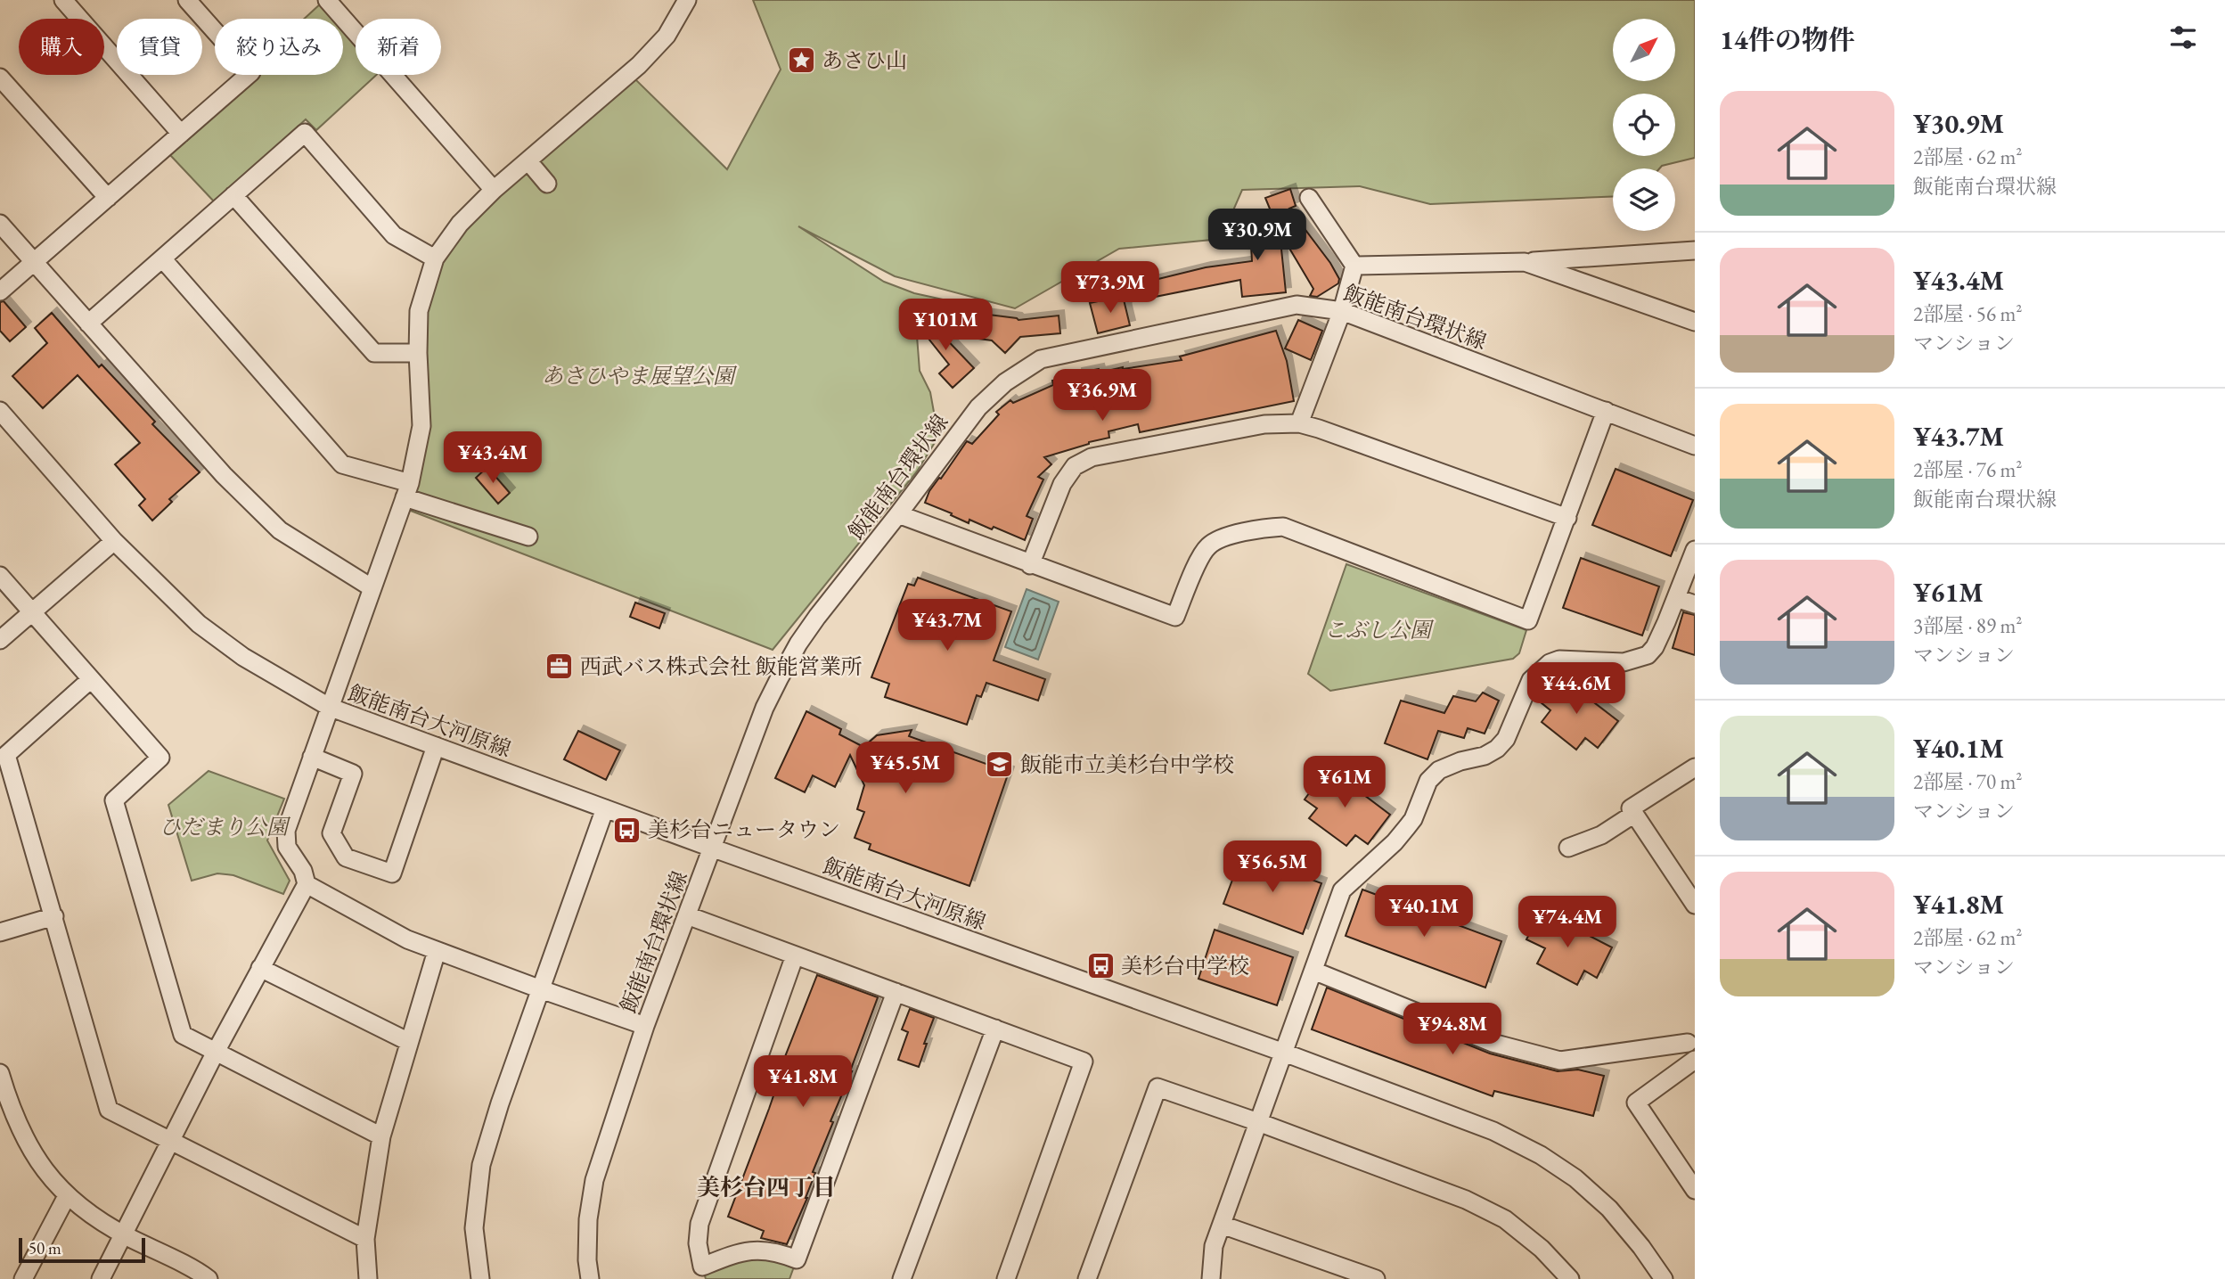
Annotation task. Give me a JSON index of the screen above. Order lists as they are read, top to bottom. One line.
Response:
{"streets":{"street":["飯能南台環状線","飯能南台大河原線"]},"crossings":[["飯能南台環状線","飯能南台大河原線"]],"districts":["美杉台四丁目"],"parks":["あさひやま展望公園","こぶし公園","ひだまり公園"],"places":{"place":["あさひ山"],"office":["西武バス株式会社 飯能営業所"],"school or university":["飯能市立美杉台中学校"],"bus stop":["美杉台ニュータウン","美杉台中学校"]},"scale_bar":"50 m","north":"top right","page":{"heading":"14件の物件","chip":["購入","賃貸","絞り込み","新着"],"list":[{"name":"¥30.9M","note":"2部屋 · 62 m² · 飯能南台環状線"},{"name":"¥43.4M","note":"2部屋 · 56 m² · マンション"},{"name":"¥43.7M","note":"2部屋 · 76 m² · 飯能南台環状線"},{"name":"¥61M","note":"3部屋 · 89 m² · マンション"},{"name":"¥40.1M","note":"2部屋 · 70 m² · マンション"},{"name":"¥41.8M","note":"2部屋 · 62 m² · マンション"}],"price":["¥30.9M","¥73.9M","¥101M","¥36.9M","¥43.4M","¥43.7M","¥44.6M","¥45.5M","¥61M","¥56.5M","¥40.1M","¥74.4M","¥94.8M","¥41.8M"],"scale":"50 m"}}
